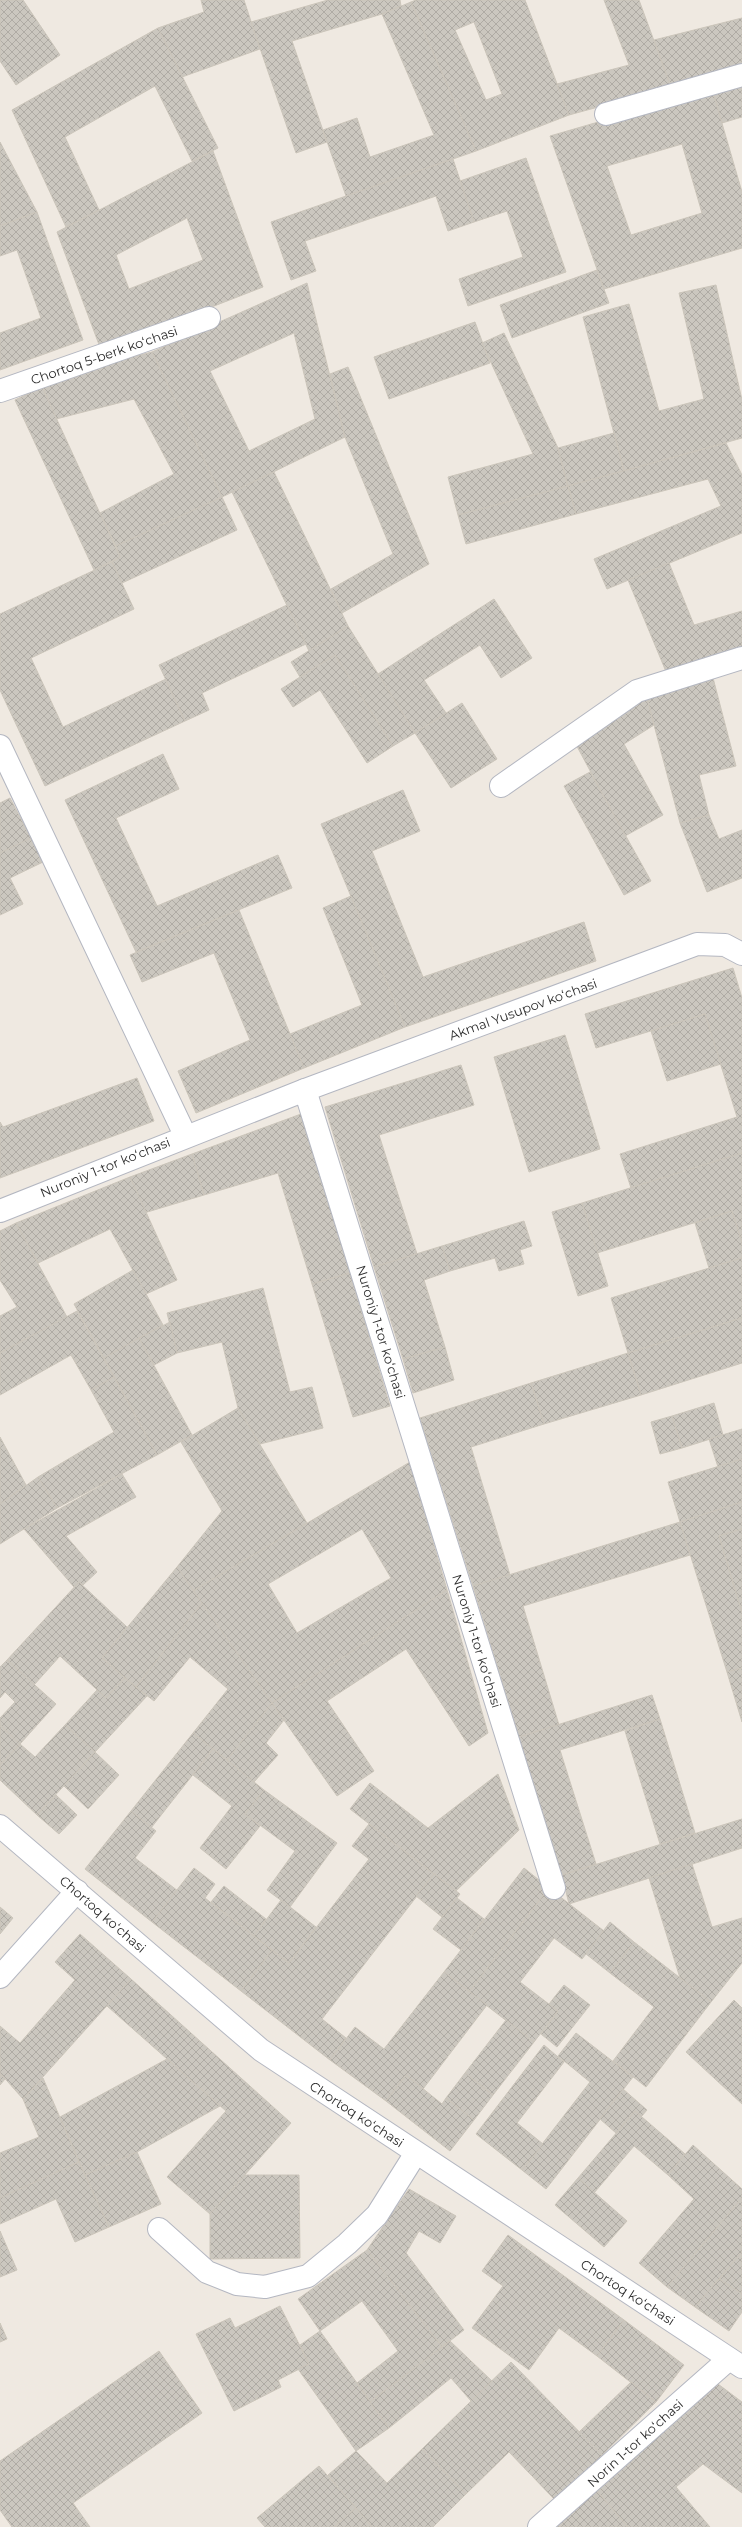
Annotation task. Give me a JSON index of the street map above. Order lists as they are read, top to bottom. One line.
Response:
{"streets":{"street":["Chortoq 5-berk koʻchasi","Akmal Yusupov koʻchasi","Nuroniy 1-tor koʻchasi","Chortoq koʻchasi","Norin 1-tor koʻchasi"]},"crossings":[["Akmal Yusupov koʻchasi","Nuroniy 1-tor koʻchasi"],["Chortoq koʻchasi","Norin 1-tor koʻchasi"]]}
